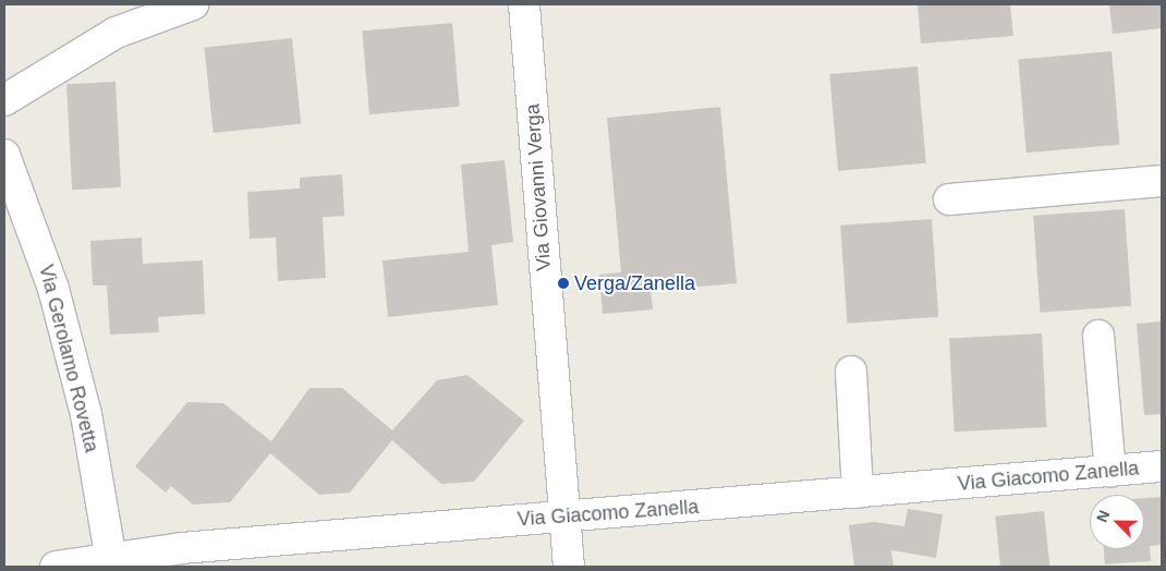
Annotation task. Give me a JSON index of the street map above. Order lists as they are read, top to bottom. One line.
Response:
{"streets":{"street":["Via Giovanni Verga","Via Gerolamo Rovetta","Via Giacomo Zanella"]},"crossings":[["Via Giovanni Verga","Via Giacomo Zanella"],["Via Gerolamo Rovetta","Via Giacomo Zanella"]],"places":["Verga/Zanella"],"north":"top left"}
